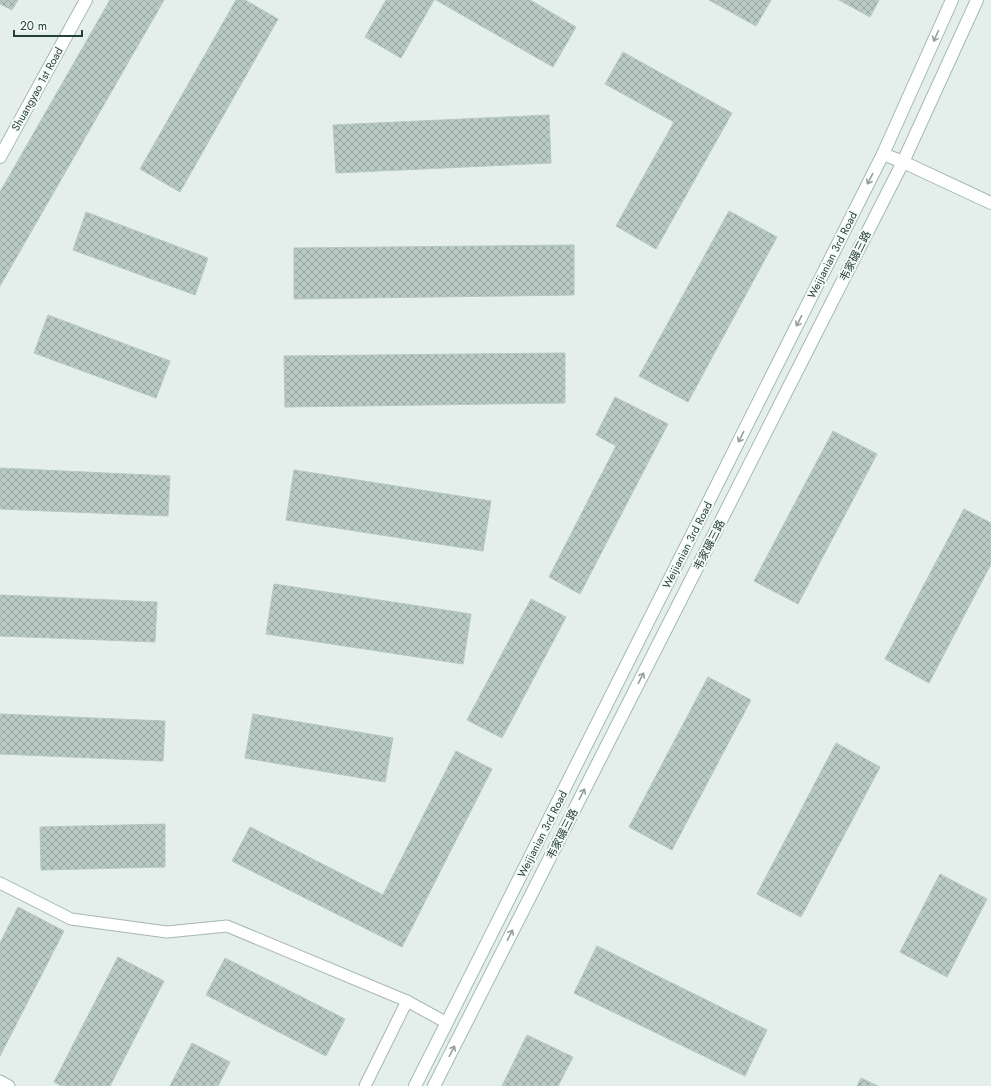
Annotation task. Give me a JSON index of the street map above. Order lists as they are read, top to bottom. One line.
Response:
{"streets":{"main road":["Shuangyao 1st Road","Weijianian 3rd Road","韦家碾三路"]},"one_way":["Weijianian 3rd Road","韦家碾三路"],"scale_bar":"20 m"}
